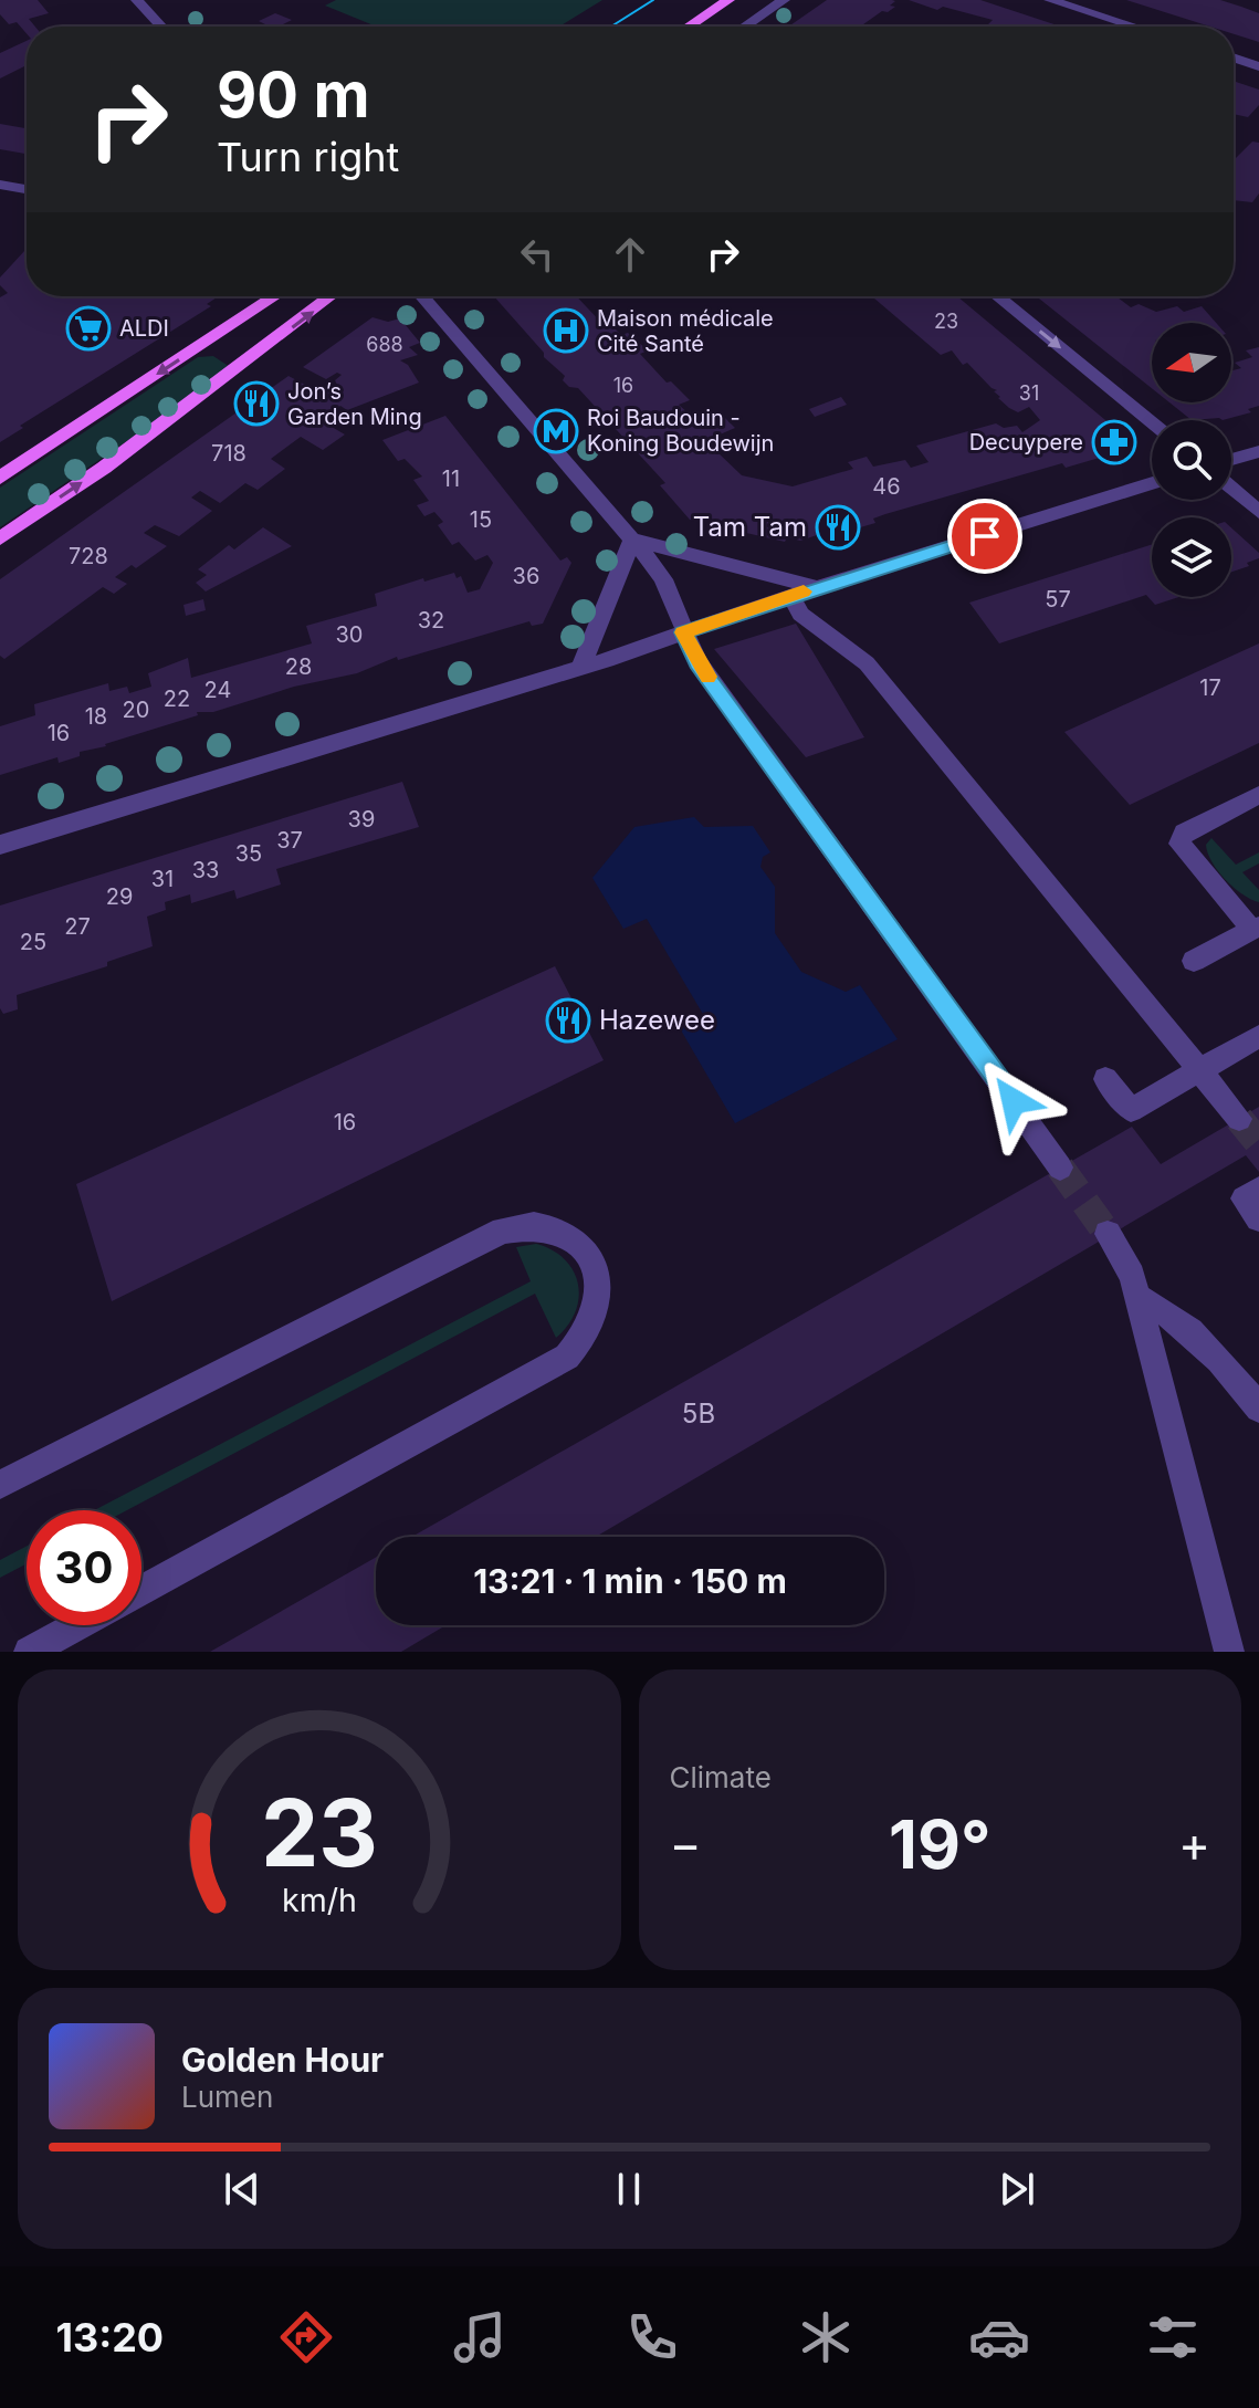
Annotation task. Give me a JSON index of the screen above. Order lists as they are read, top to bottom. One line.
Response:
{"places":{"supermarket":["ALDI"],"hospital":["Maison médicale Cité Santé"],"restaurant":["Jon’s Garden Ming","Tam Tam","Hazewee"],"metro station":["Roi Baudouin - Koning Boudewijn"],"pharmacy":["Decuypere"]},"house_numbers":["23","688","16","31","718","11","46","15","728","36","57","32","30","28","17","24","22","20","18","16","39","37","35","33","31","29","27","25","16","5B"],"north":"left","page":{"turn":["90 m","Turn right"],"limit":"30","trip":"13:21 · 1 min · 150 m","tile":"Climate","heat":["−","19°","+"],"song":["Golden Hour","Lumen"],"tabs":"13:20","gauge":["23","km/h"]}}
